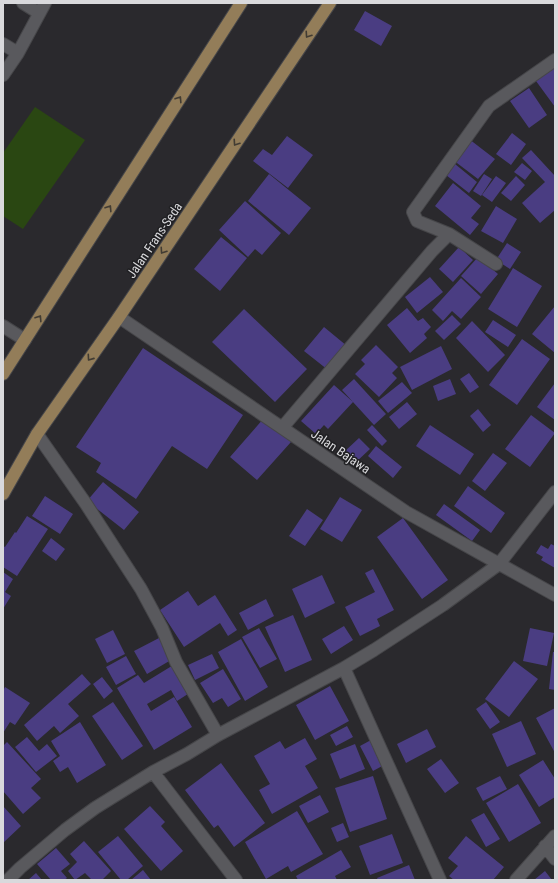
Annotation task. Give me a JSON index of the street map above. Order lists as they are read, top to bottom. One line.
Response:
{"streets":{"main road":["Jalan Frans-Seda"],"street":["Jalan Bajawa"]},"crossings":[["Jalan Frans-Seda","Jalan Bajawa"]]}
